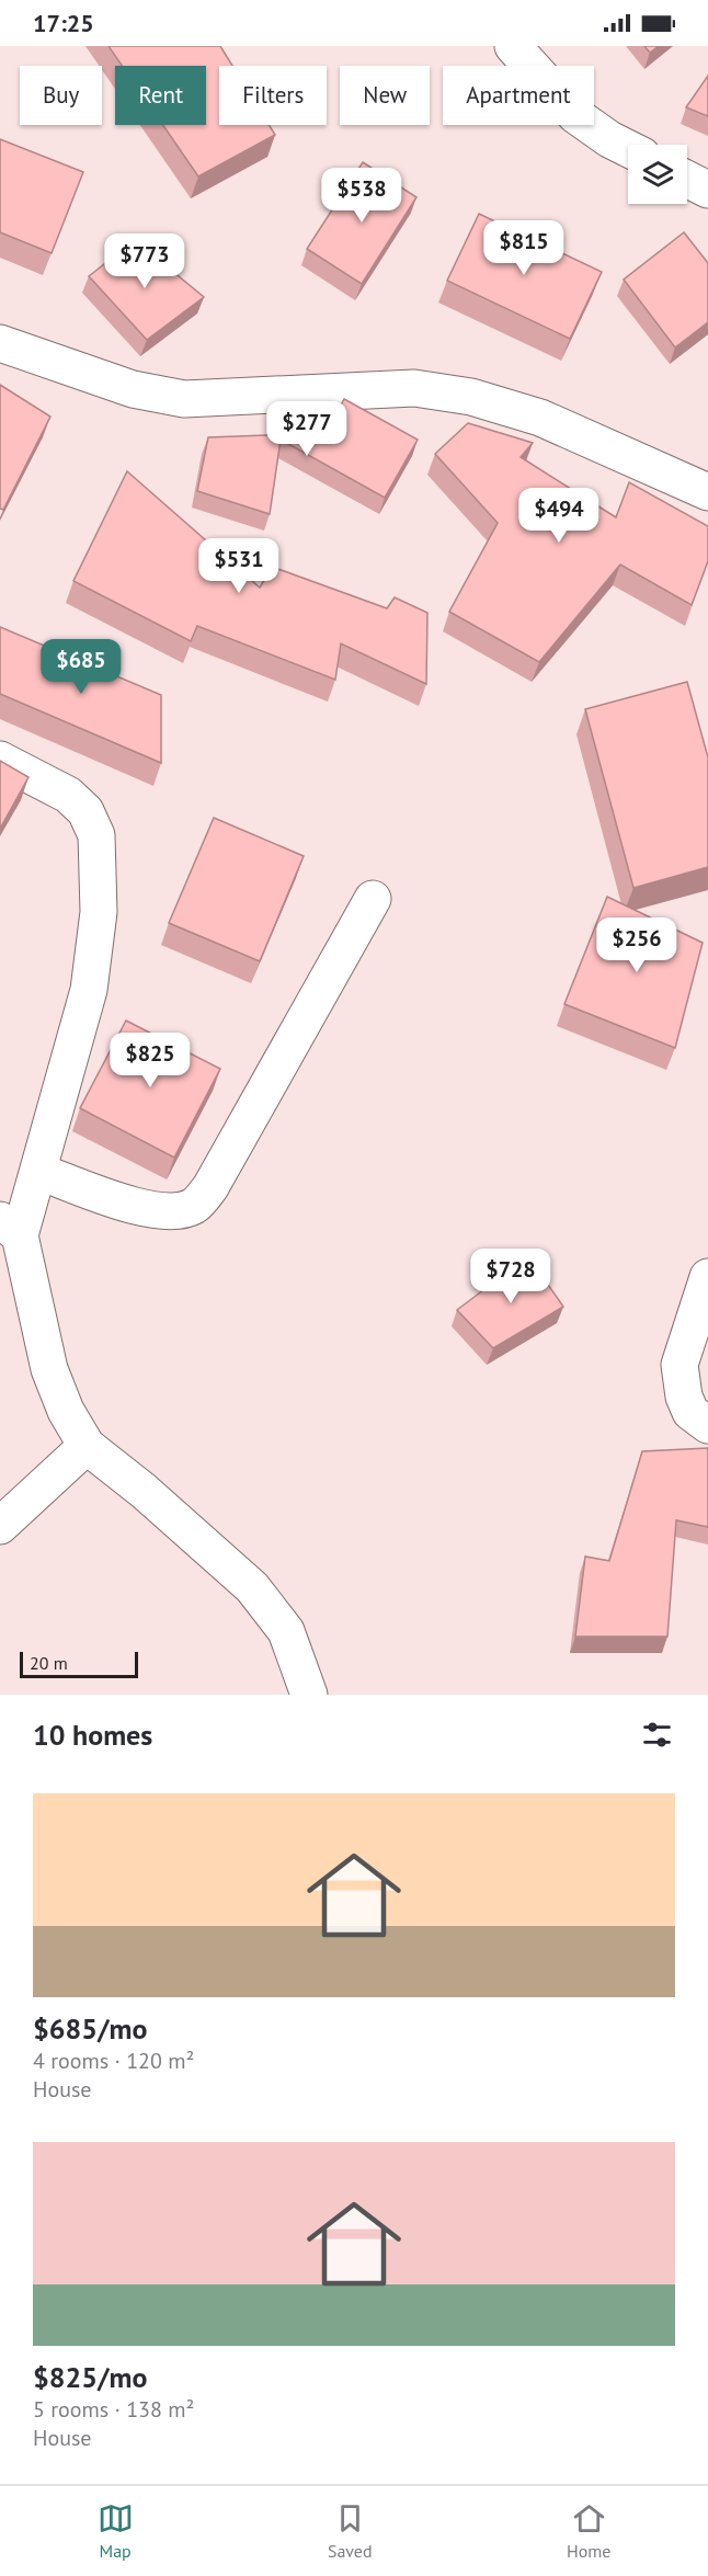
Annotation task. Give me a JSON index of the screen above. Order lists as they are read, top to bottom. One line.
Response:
{"scale_bar":"20 m","page":{"status":"17:25","chip":["Buy","Rent","Filters","New","Apartment"],"price":["$538","$815","$773","$277","$494","$531","$685","$256","$825","$728"],"scale":"20 m","heading":"10 homes","list":[{"name":"$685/mo","note":"4 rooms · 120 m² · House"},{"name":"$825/mo","note":"5 rooms · 138 m² · House"}],"tabs":["Map","Saved","Home"]}}
